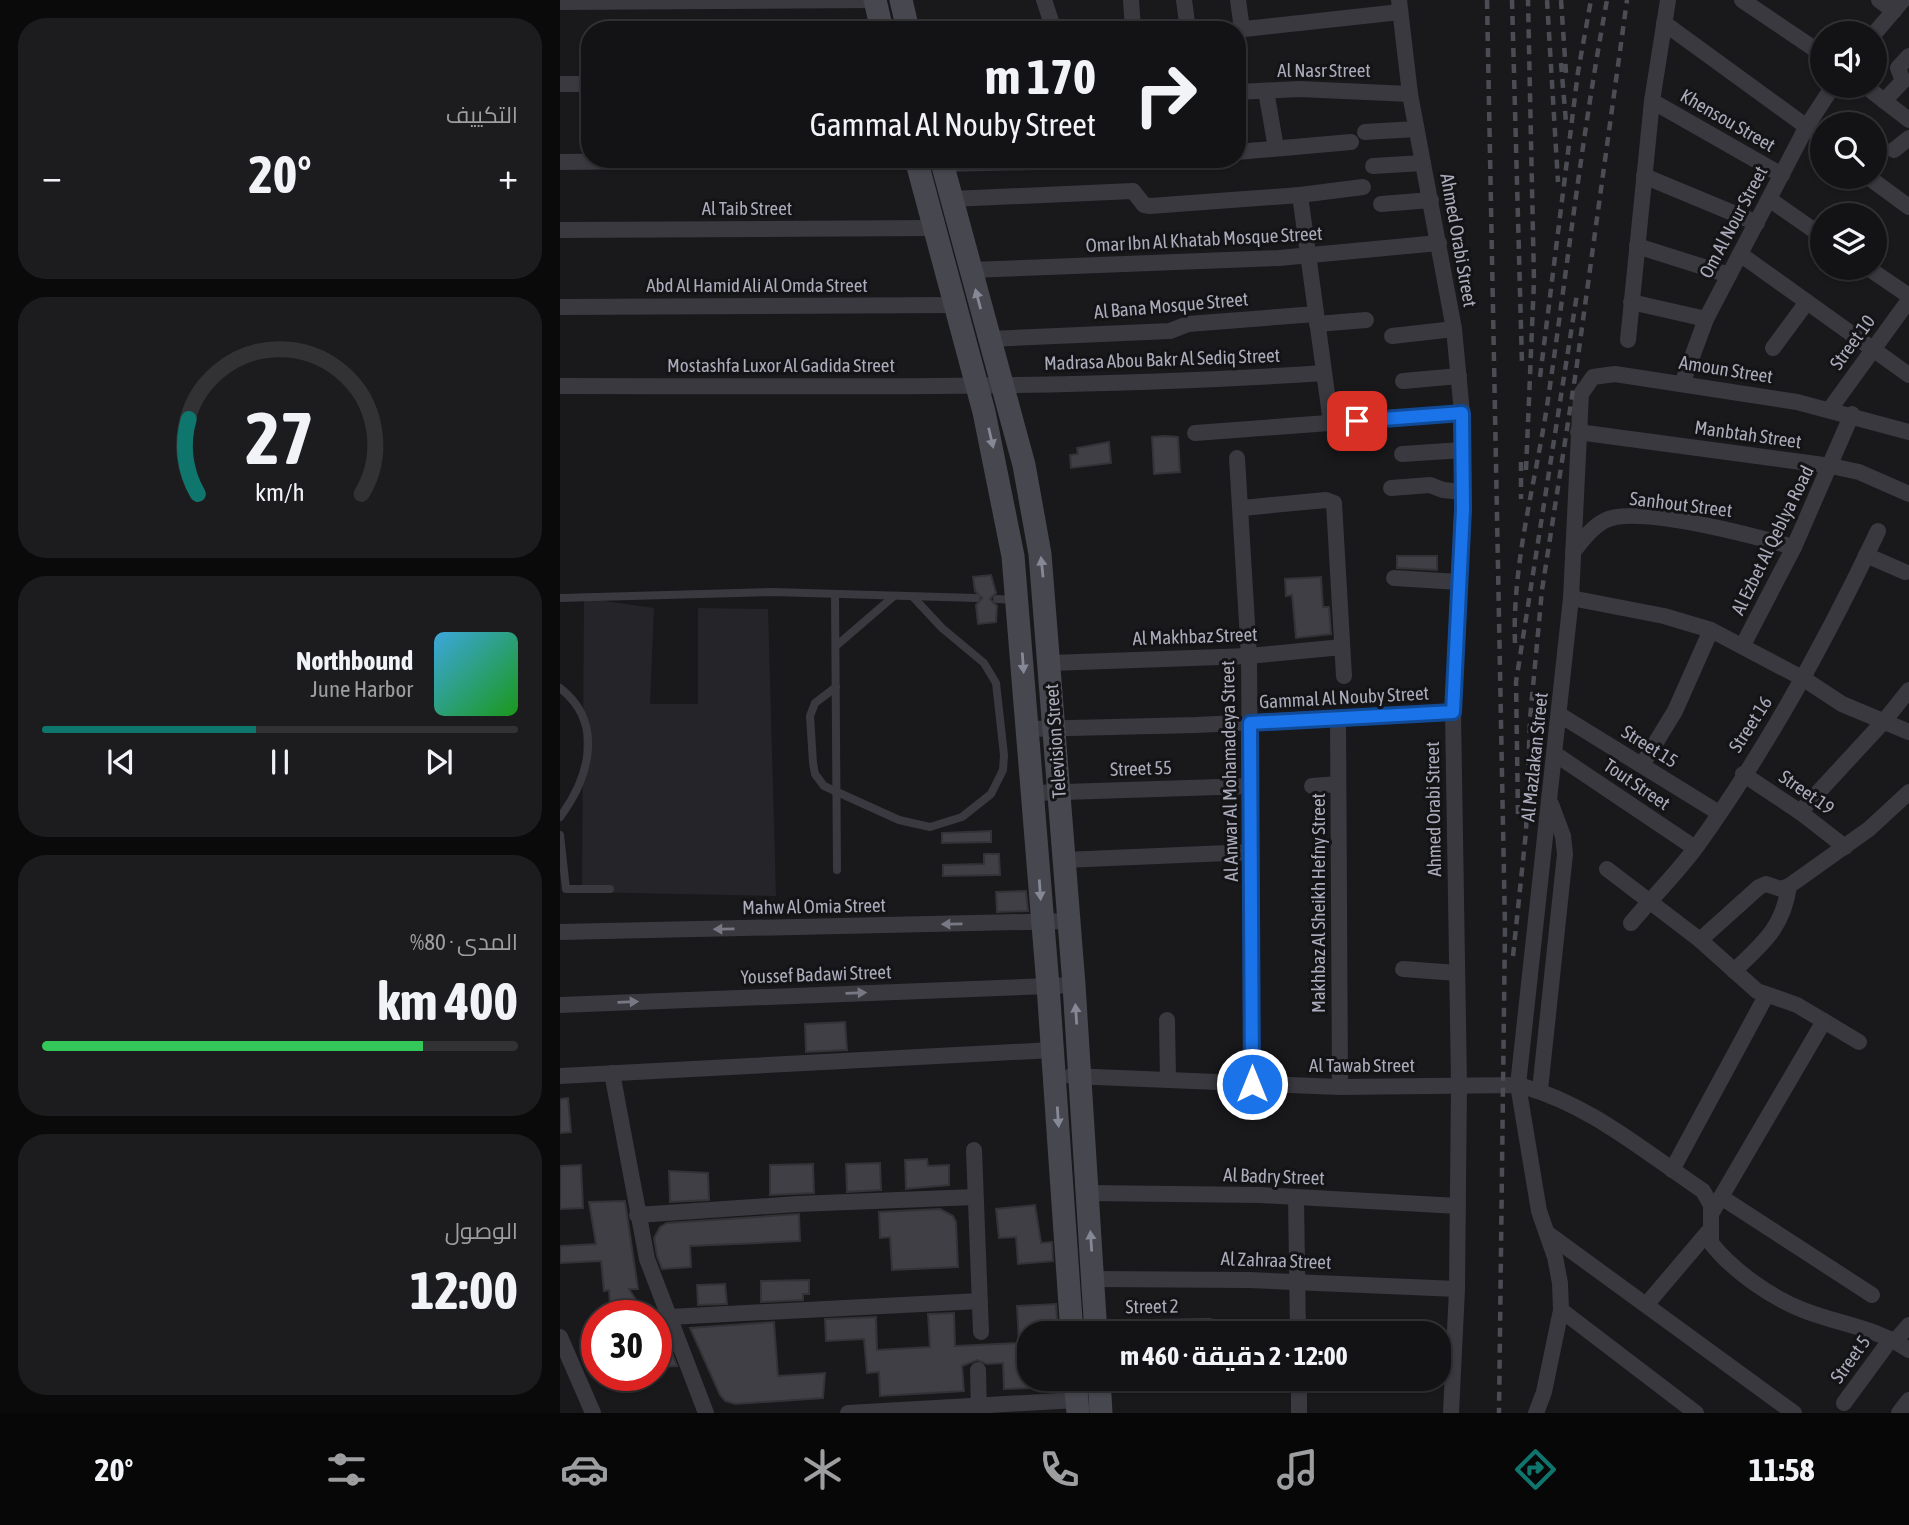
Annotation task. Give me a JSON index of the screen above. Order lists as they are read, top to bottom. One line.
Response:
{"streets":{"main road":["Television Street"],"street":["Al Nasr Street","Khensou Street","Al Taib Street","Om Al Nour Street","Omar Ibn Al Khatab Mosque Street","Ahmed Orabi Street","Abd Al Hamid Ali Al Omda Street","Al Bana Mosque Street","Street 10","Madrasa Abou Bakr Al Sediq Street","Mostashfa Luxor Al Gadida Street","Amoun Street","Manbtah Street","Sanhout Street","Al Ezbet Al Qeblya Road","Al Makhbaz Street","Gammal Al Nouby Street","Street 16","Street 15","Al Mazlakan Street","Street 55","Al Anwar Al Mohamadeya Street","Tout Street","Street 19","Makhbaz Al Sheikh Hefny Street","Mahw Al Omia Street","Youssef Badawi Street","Al Tawab Street","Al Badry Street","Al Zahraa Street","Street 5"]},"crossings":[["Al Nasr Street","Ahmed Orabi Street"],["Khensou Street","Om Al Nour Street"],["Al Taib Street","Television Street"],["Om Al Nour Street","Amoun Street"],["Omar Ibn Al Khatab Mosque Street","Ahmed Orabi Street"],["Omar Ibn Al Khatab Mosque Street","Television Street"],["Ahmed Orabi Street","Gammal Al Nouby Street"],["Ahmed Orabi Street","Al Tawab Street"],["Ahmed Orabi Street","Al Badry Street"],["Ahmed Orabi Street","Al Zahraa Street"],["Abd Al Hamid Ali Al Omda Street","Television Street"],["Al Bana Mosque Street","Television Street"],["Street 10","Amoun Street"],["Madrasa Abou Bakr Al Sediq Street","Mostashfa Luxor Al Gadida Street"],["Madrasa Abou Bakr Al Sediq Street","Television Street"],["Mostashfa Luxor Al Gadida Street","Television Street"],["Amoun Street","Manbtah Street"],["Amoun Street","Al Ezbet Al Qeblya Road"],["Amoun Street","Al Mazlakan Street"],["Manbtah Street","Al Ezbet Al Qeblya Road"],["Manbtah Street","Al Mazlakan Street"],["Sanhout Street","Al Ezbet Al Qeblya Road"],["Sanhout Street","Al Mazlakan Street"],["Al Makhbaz Street","Television Street"],["Al Makhbaz Street","Al Anwar Al Mohamadeya Street"],["Gammal Al Nouby Street","Television Street"],["Gammal Al Nouby Street","Al Anwar Al Mohamadeya Street"],["Gammal Al Nouby Street","Makhbaz Al Sheikh Hefny Street"],["Street 16","Street 15"],["Street 16","Tout Street"],["Street 16","Street 19"],["Television Street","Street 55"],["Television Street","Mahw Al Omia Street"],["Television Street","Youssef Badawi Street"],["Television Street","Al Tawab Street"],["Television Street","Al Badry Street"],["Television Street","Al Zahraa Street"],["Street 15","Al Mazlakan Street"],["Al Mazlakan Street","Tout Street"],["Al Mazlakan Street","Al Tawab Street"],["Street 55","Al Anwar Al Mohamadeya Street"],["Al Anwar Al Mohamadeya Street","Al Tawab Street"],["Makhbaz Al Sheikh Hefny Street","Al Tawab Street"]],"page":{"tile":["التكييف",["المدى · 80%","400 km"],["الوصول","12:00"]],"turn":["170 m","Gammal Al Nouby Street"],"heat":["−","20°","+"],"song":["Northbound","June Harbor"],"limit":"30","trip":"12:00 · 2 دقيقة · 460 m","tabs":["11:58","20°"],"gauge":["27","km/h"]}}
